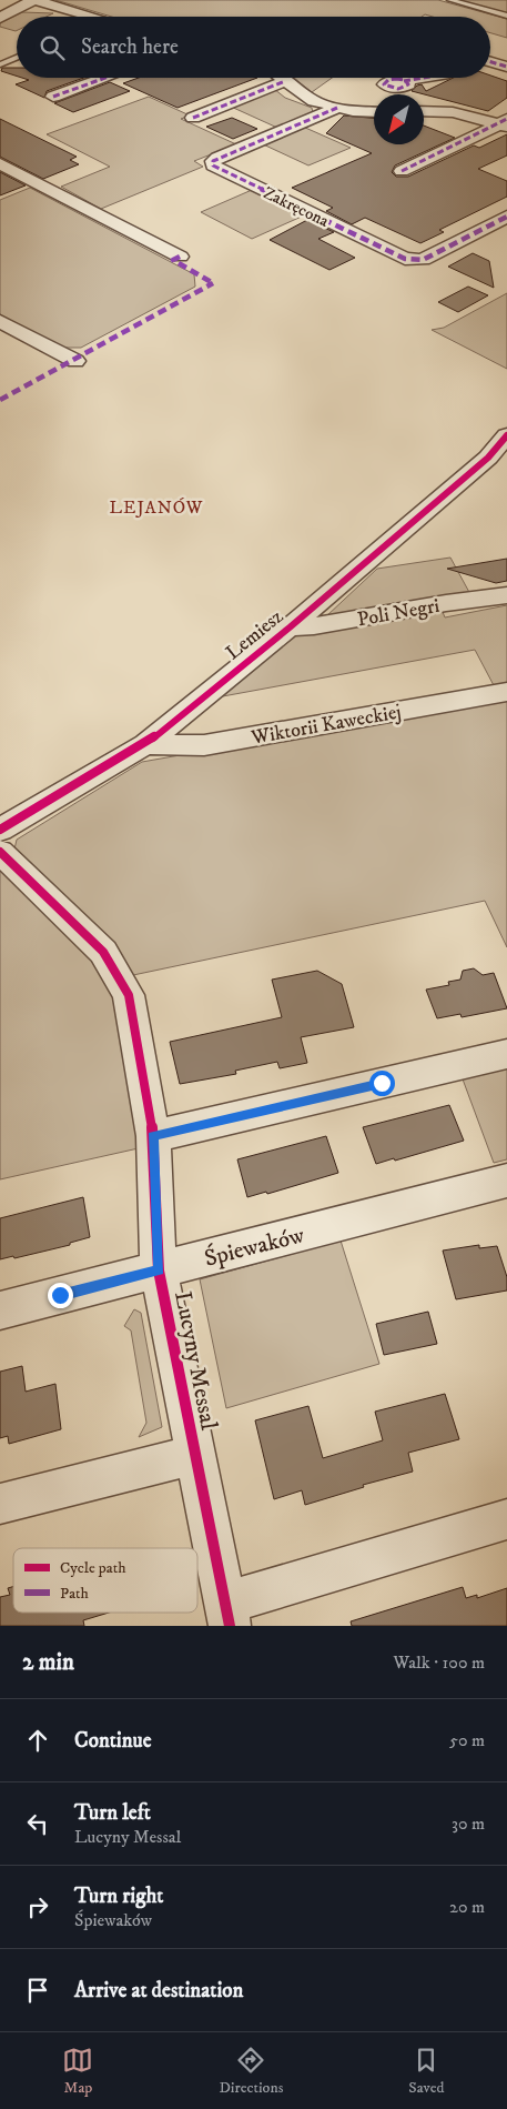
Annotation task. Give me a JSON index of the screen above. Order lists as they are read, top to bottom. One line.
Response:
{"streets":{"street":["Zakręcona","Poli Negri","Lemiesz","Wiktorii Kaweckiej","Śpiewaków","Lucyny Messal"]},"crossings":[["Poli Negri","Lemiesz"],["Lemiesz","Wiktorii Kaweckiej"],["Śpiewaków","Lucyny Messal"]],"districts":["LEJANÓW"],"legend":["Cycle path","Path"],"north":"bottom left","page":{"search":"Search here","heading":["2 min","Walk · 100 m"],"list":[["Continue","50 m"],["Turn left","Lucyny Messal","30 m"],["Turn right","Śpiewaków","20 m"],"Arrive at destination"],"nav":["Map","Directions","Saved"]}}
